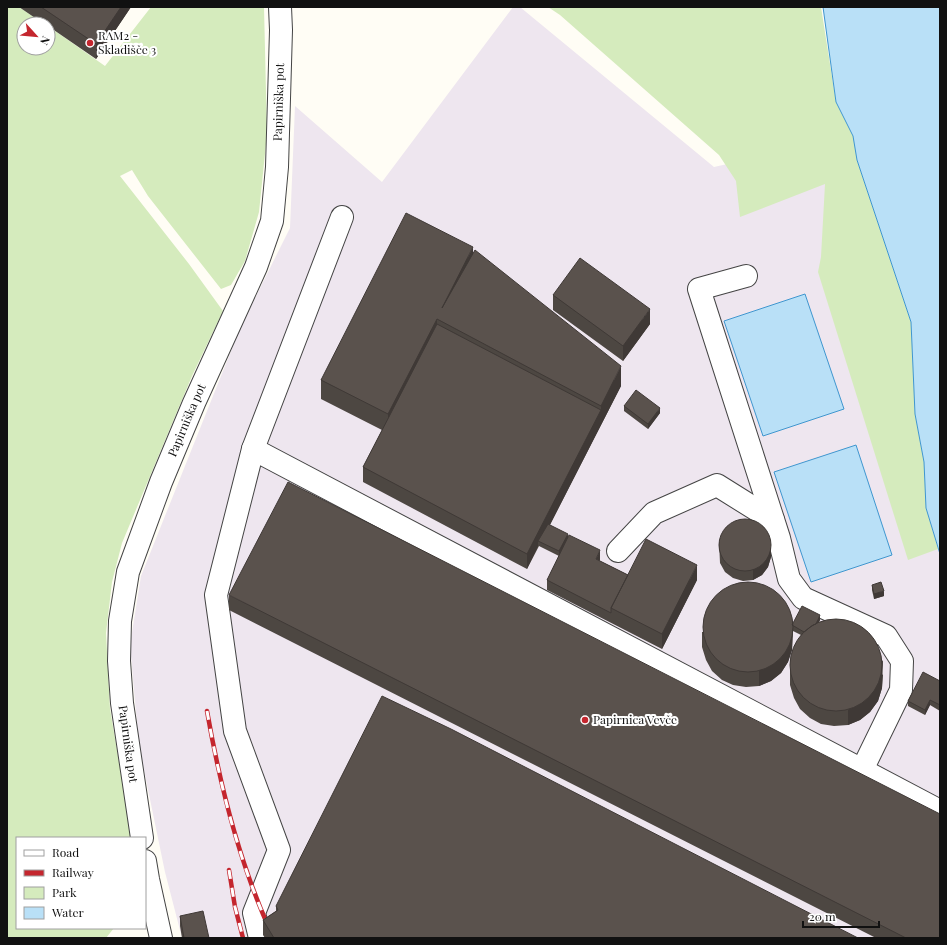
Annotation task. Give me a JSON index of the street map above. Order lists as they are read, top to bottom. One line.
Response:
{"streets":{"street":["Papirniška pot"]},"places":["RAM2 - Skladišče 3","Papirnica Vevče"],"legend":["Road","Railway","Park","Water"],"scale_bar":"20 m","north":"bottom right"}
